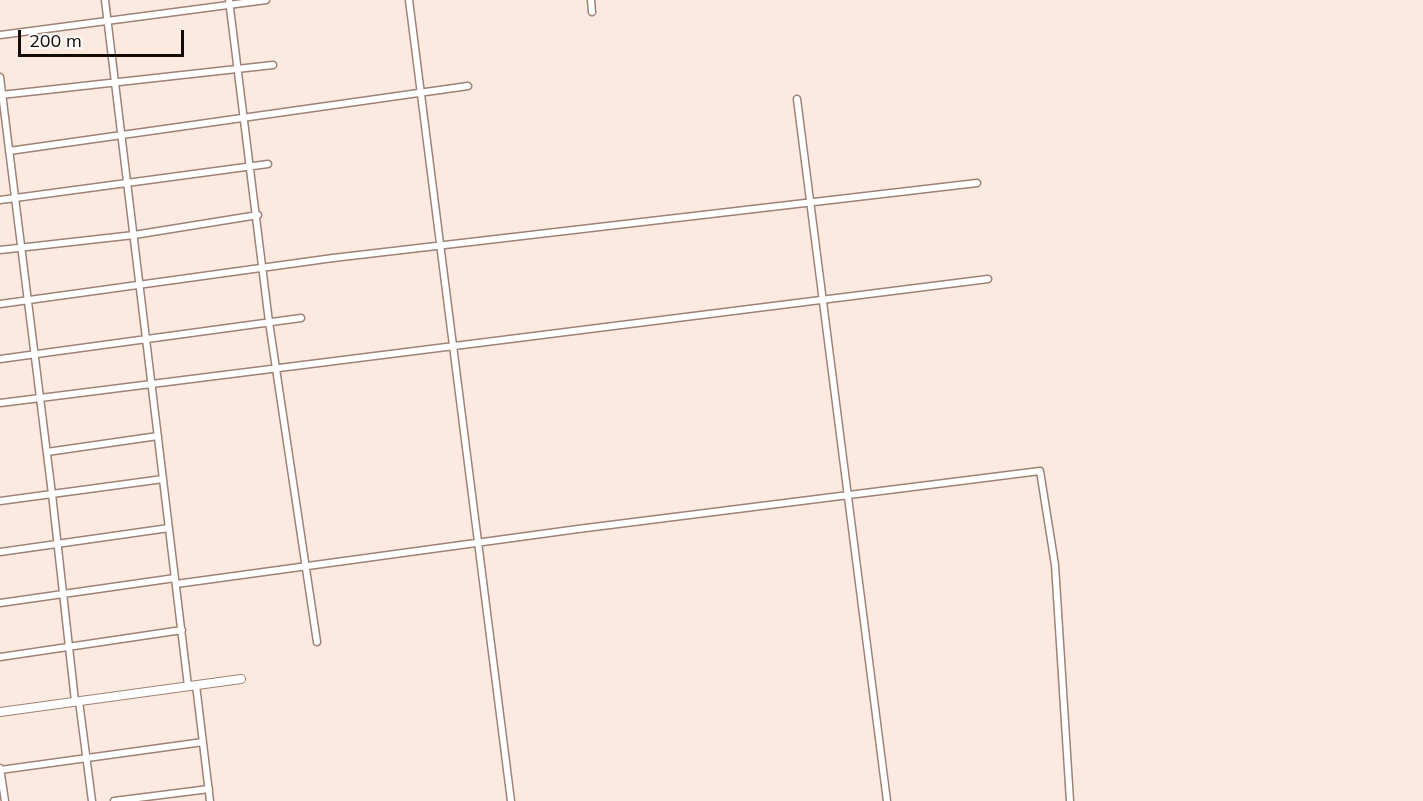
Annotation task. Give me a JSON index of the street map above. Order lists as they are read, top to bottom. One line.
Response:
{"scale_bar":"200 m"}
